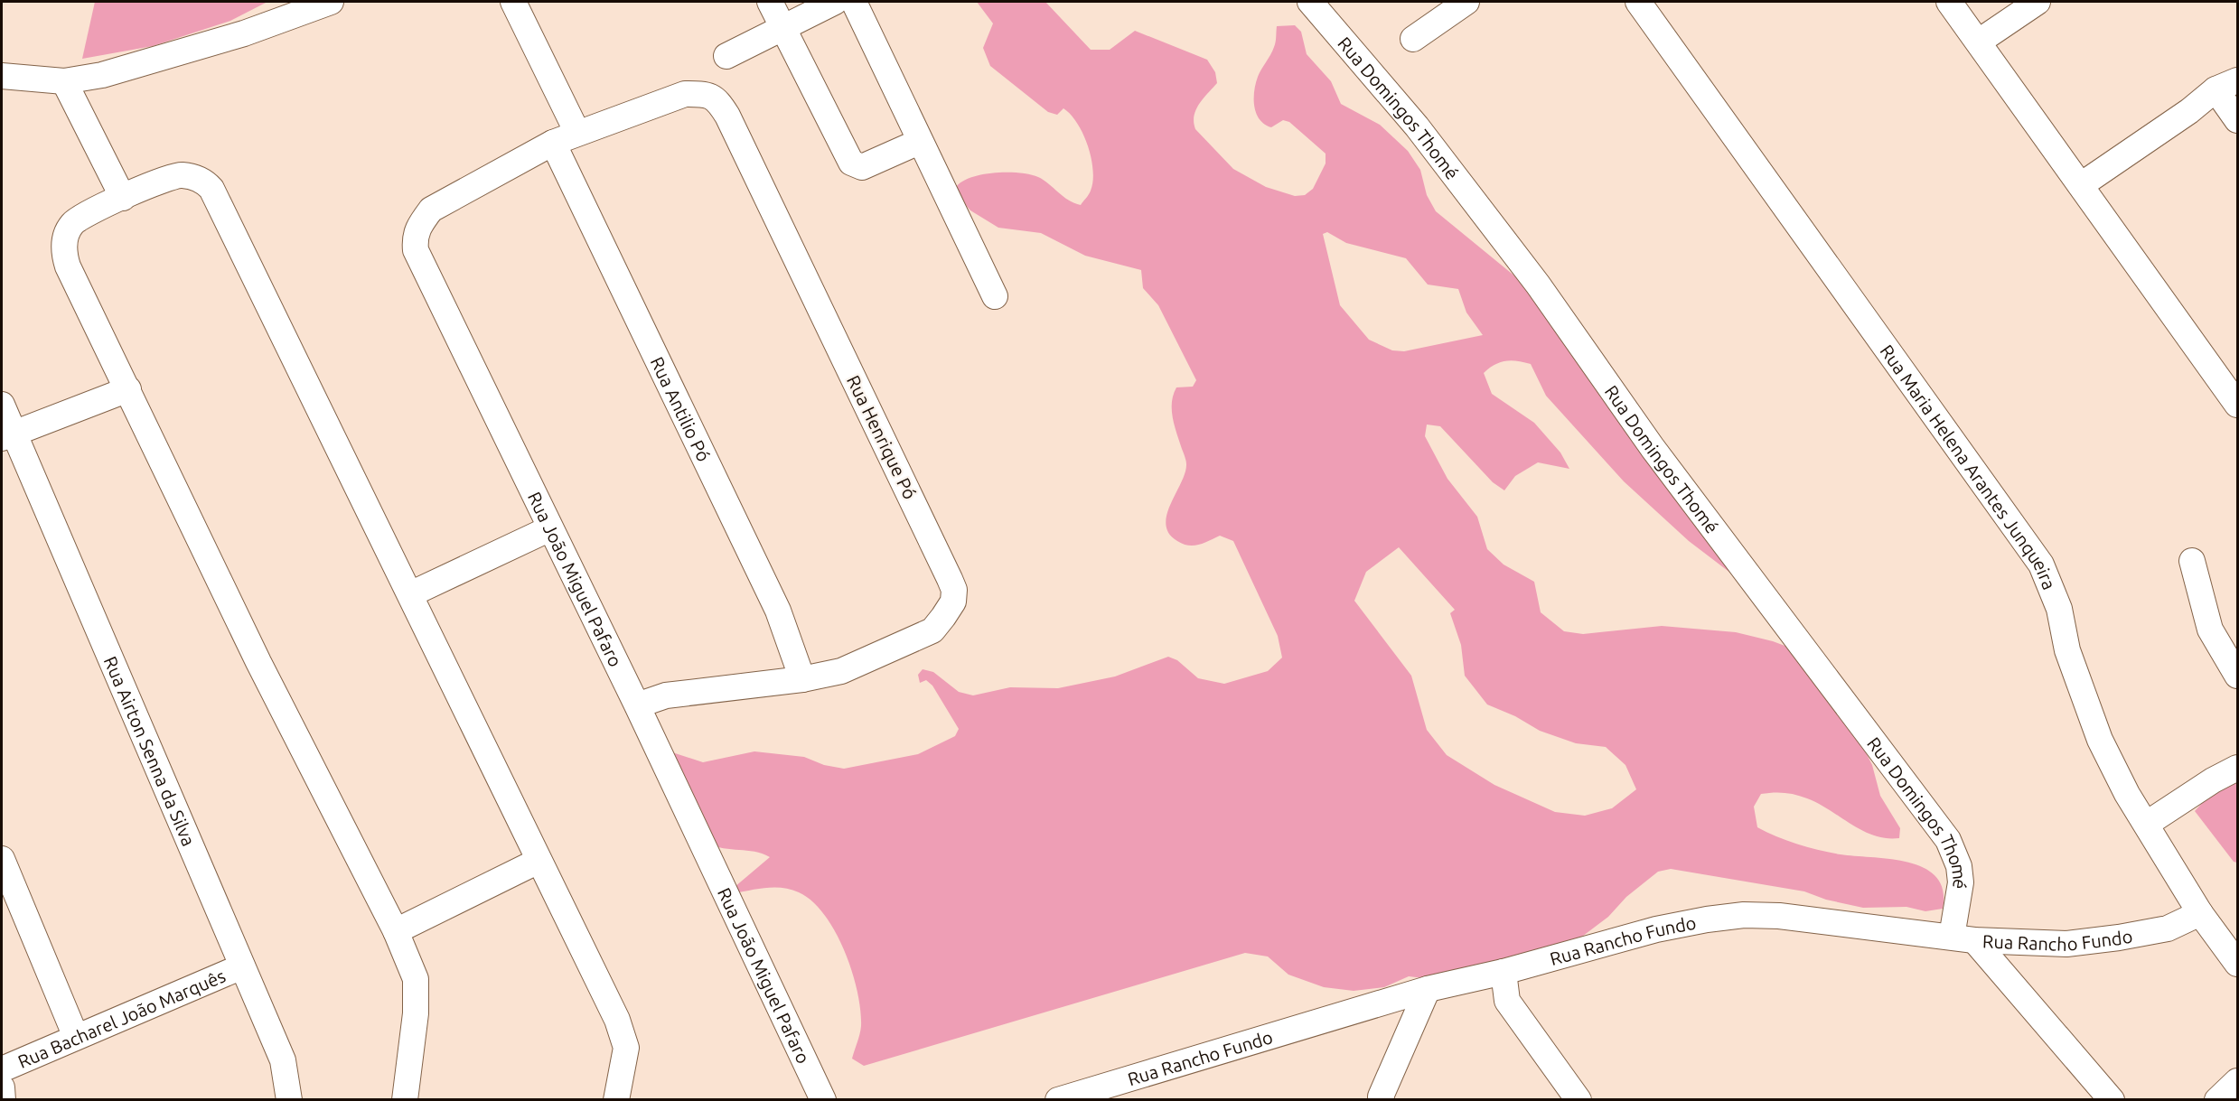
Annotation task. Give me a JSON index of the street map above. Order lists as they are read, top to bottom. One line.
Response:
{"streets":{"street":["Rua Domingos Thomé","Rua Antilio Pó","Rua Henrique Pó","Rua Maria Helena Arantes Junqueira","Rua João Miguel Pafaro","Rua Airton Senna da Silva","Rua Rancho Fundo","Rua Bacharel João Marquês"]},"crossings":[["Rua Domingos Thomé","Rua Rancho Fundo"],["Rua Antilio Pó","Rua Henrique Pó"],["Rua Antilio Pó","Rua João Miguel Pafaro"],["Rua Henrique Pó","Rua João Miguel Pafaro"],["Rua Maria Helena Arantes Junqueira","Rua Rancho Fundo"],["Rua Airton Senna da Silva","Rua Bacharel João Marquês"]]}
